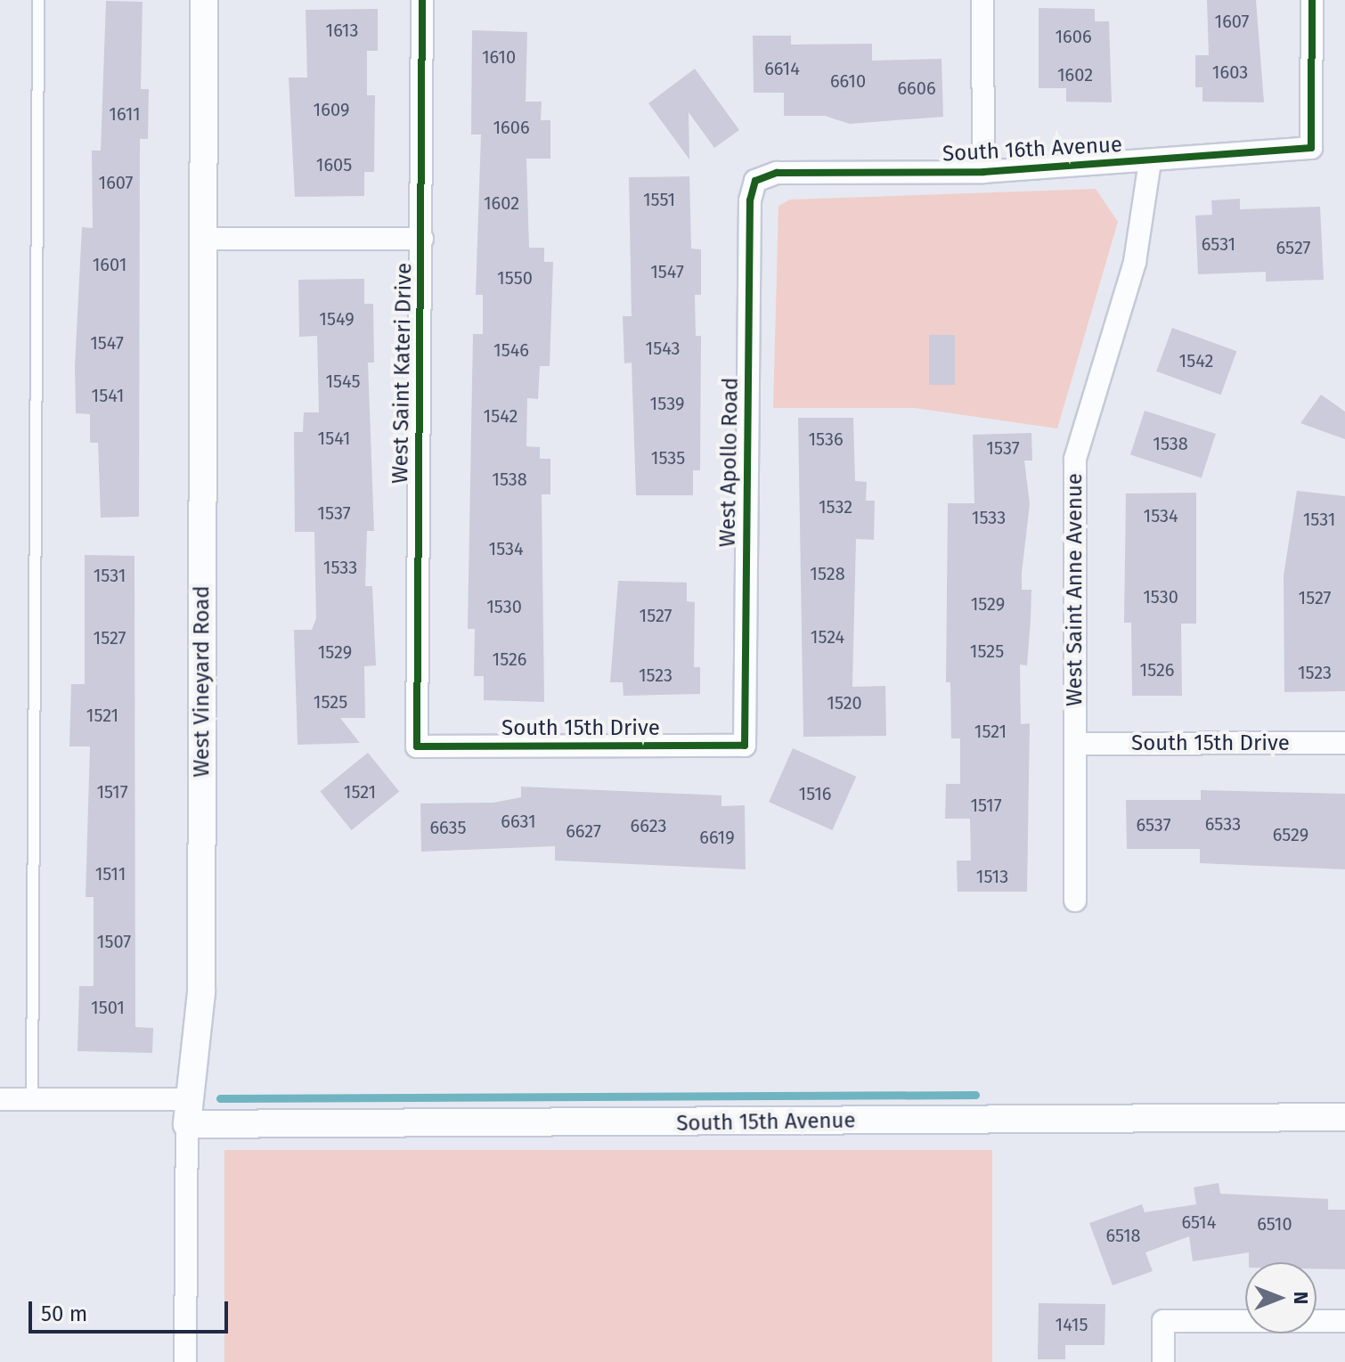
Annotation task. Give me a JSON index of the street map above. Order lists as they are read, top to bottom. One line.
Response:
{"streets":{"street":["South 16th Avenue","West Saint Kateri Drive","West Apollo Road","West Saint Anne Avenue","West Vineyard Road","South 15th Drive","South 15th Avenue"]},"crossings":[["South 16th Avenue","West Apollo Road"],["South 16th Avenue","West Saint Anne Avenue"],["West Saint Kateri Drive","South 15th Drive"],["West Apollo Road","South 15th Drive"],["West Saint Anne Avenue","South 15th Drive"],["West Vineyard Road","South 15th Avenue"]],"house_numbers":["1607","1613","1606","1610","6614","1603","1602","6610","6606","1609","1611","1606","1605","1607","1551","1602","6531","6527","1601","1547","1550","1549","1547","1543","1546","1542","1545","1541","1539","1542","1541","1536","1538","1537","1535","1538","1532","1537","1534","1533","1531","1534","1533","1528","1531","1530","1527","1529","1530","1527","1524","1527","1525","1529","1526","1526","1523","1523","1525","1520","1521","1521","1517","1521","1516","1517","6631","6533","6537","6623","6635","6627","6529","6619","1511","1513","1507","1501","6514","6510","6518","1415"],"scale_bar":"50 m","north":"right"}
